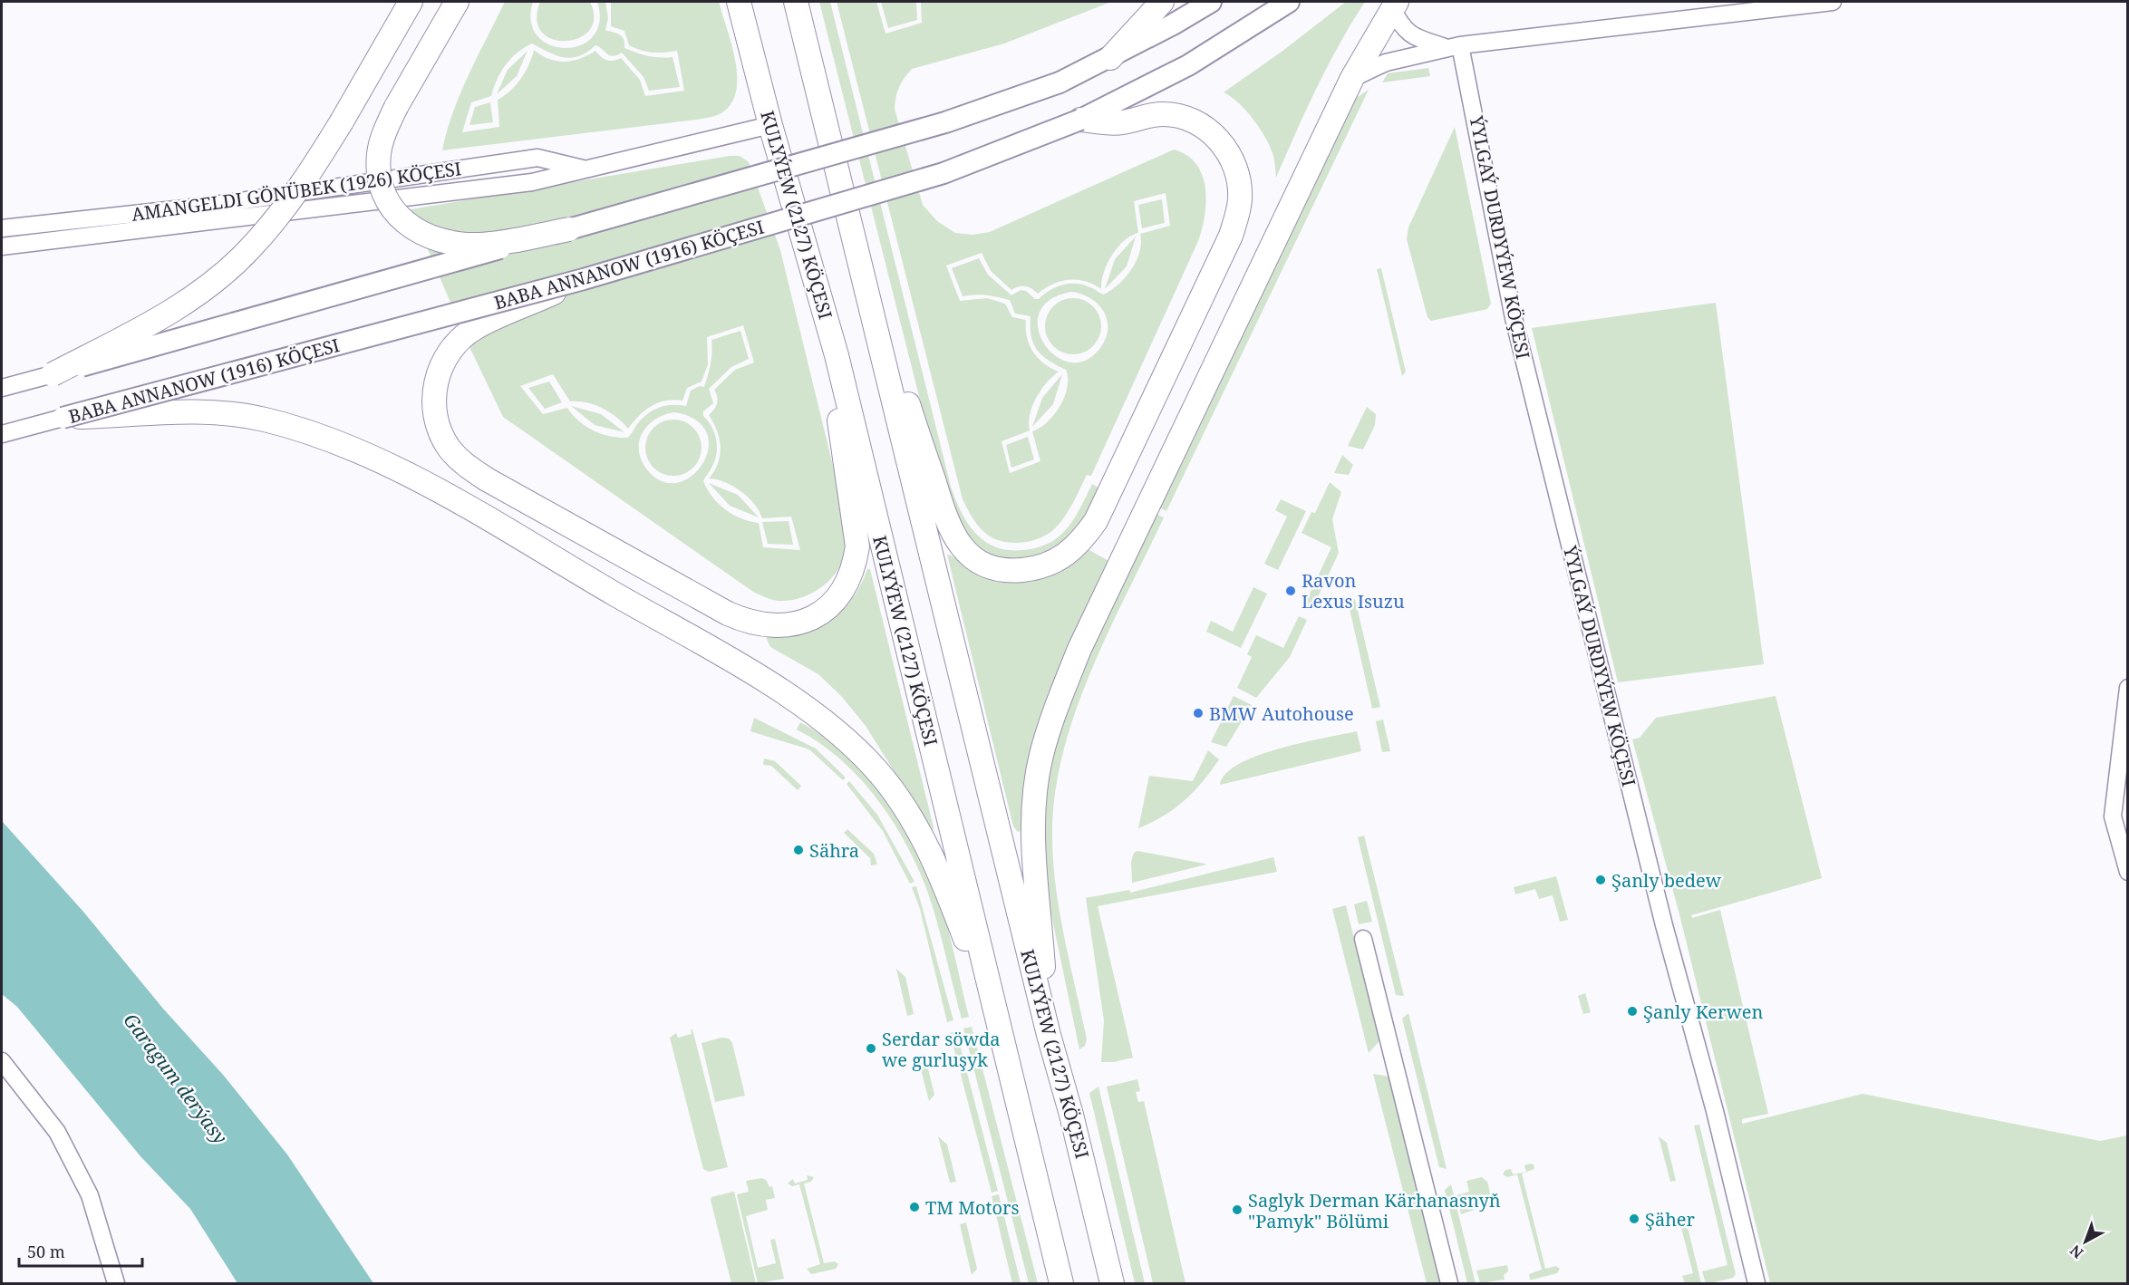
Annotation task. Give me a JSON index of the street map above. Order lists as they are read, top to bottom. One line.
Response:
{"streets":{"highway":["KULYÝEW (2127) KÖÇESI"],"main road":["BABA ANNANOW (1916) KÖÇESI"],"street":["AMANGELDI GÖNÜBEK (1926) KÖÇESI","ÝYLGAÝ DURDYÝEW KÖÇESI"]},"crossings":[["AMANGELDI GÖNÜBEK (1926) KÖÇESI","KULYÝEW (2127) KÖÇESI"]],"water":["Garagum derýasy"],"places":["Ravon Lexus Isuzu","BMW Autohouse","Sähra","Şanly bedew","Şanly Kerwen","Serdar söwda we gurluşyk","TM Motors","Saglyk Derman Kärhanasnyň \"Pamyk\" Bölümi","Şäher"],"scale_bar":"50 m","north":"bottom left"}
